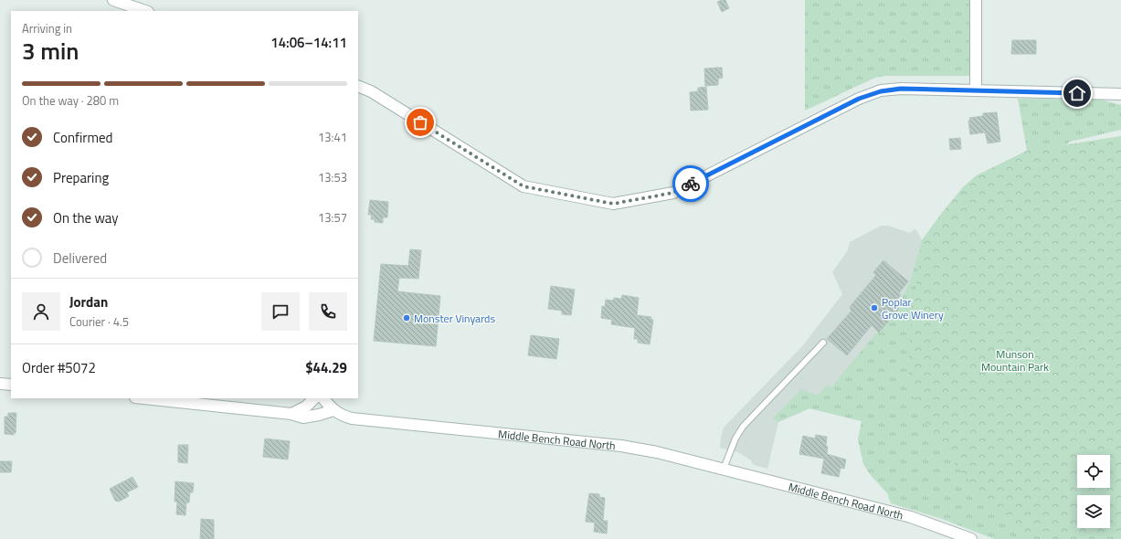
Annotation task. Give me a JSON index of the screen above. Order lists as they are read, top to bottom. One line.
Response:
{"streets":{"street":["Middle Bench Road North"]},"parks":["Munson Mountain Park"],"places":["Poplar Grove Winery","Monster Vinyards"],"page":{"heading":["3 min","Arriving in","14:06–14:11"],"panel":["Jordan","Courier · 4.5","Order #5072","$44.29"],"bar":"On the way · 280 m","list":[["Confirmed","13:41"],["Preparing","13:53"],["On the way","13:57"],"Delivered"]}}
